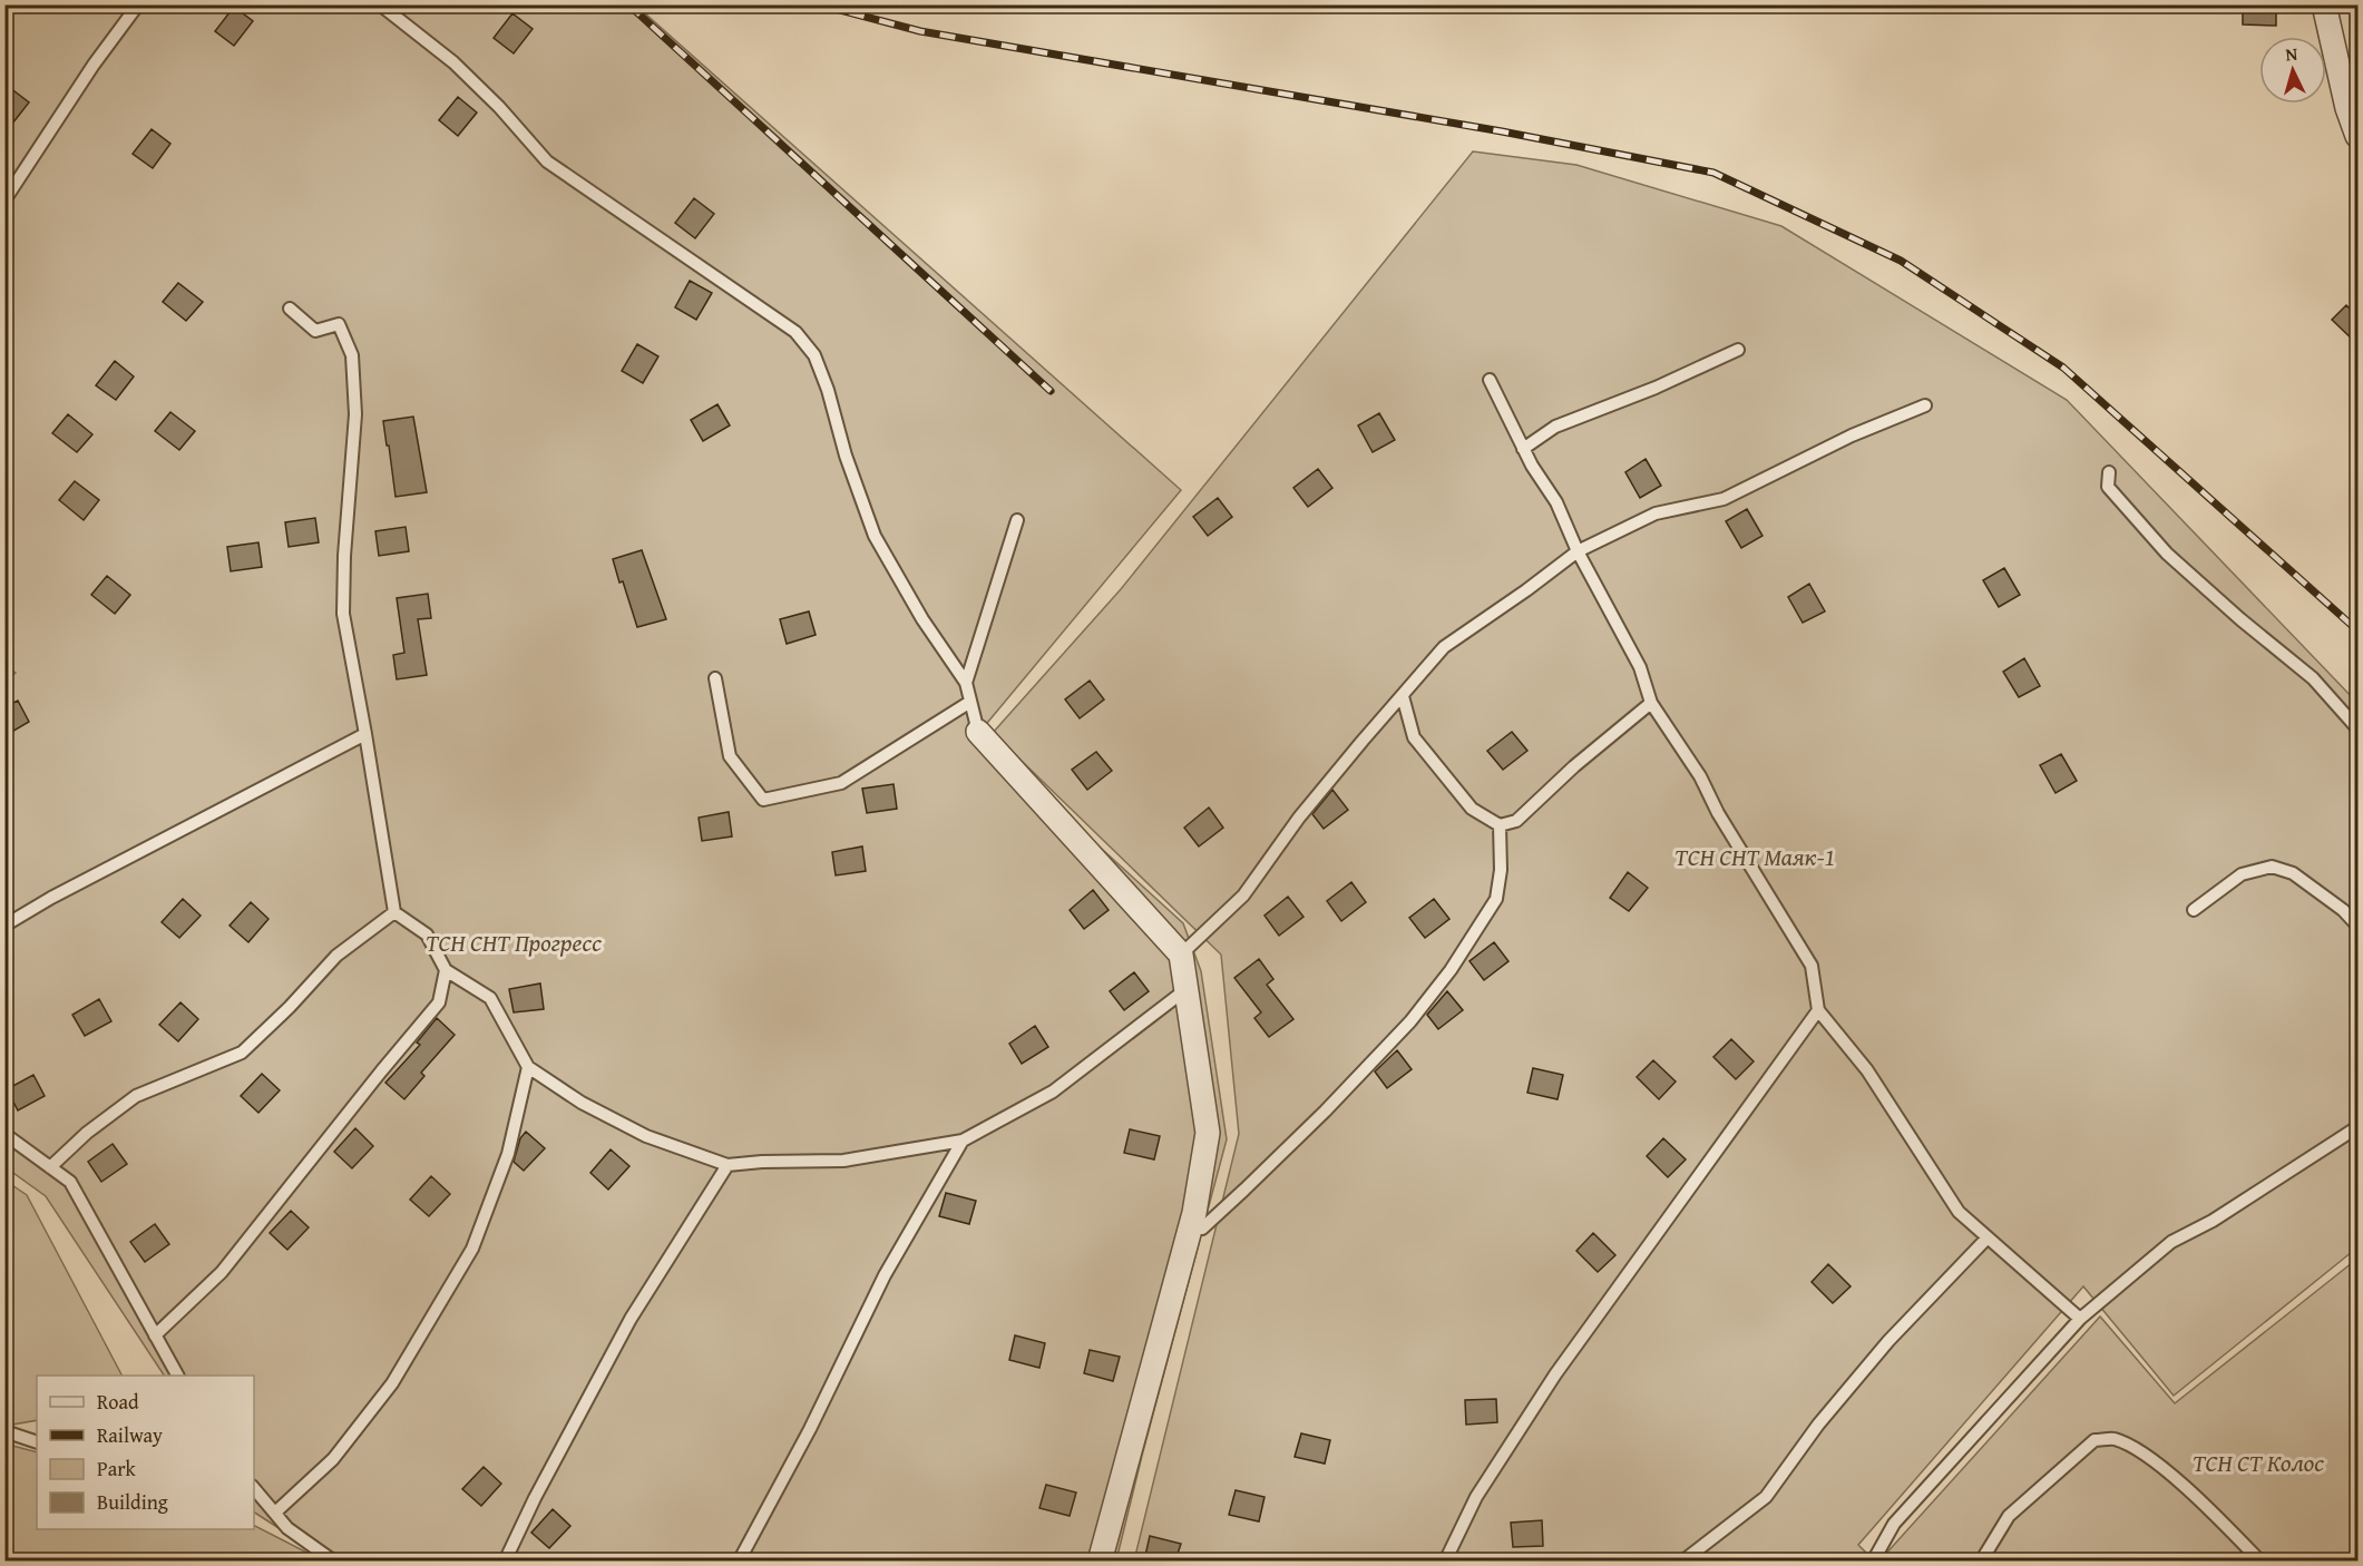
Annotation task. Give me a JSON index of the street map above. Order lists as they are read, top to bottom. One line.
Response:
{"parks":["ТСН СНТ Маяк-1","ТСН СНТ Прогресс","ТСН СТ Колос"],"legend":["Road","Railway","Park","Building"],"north":"top"}
